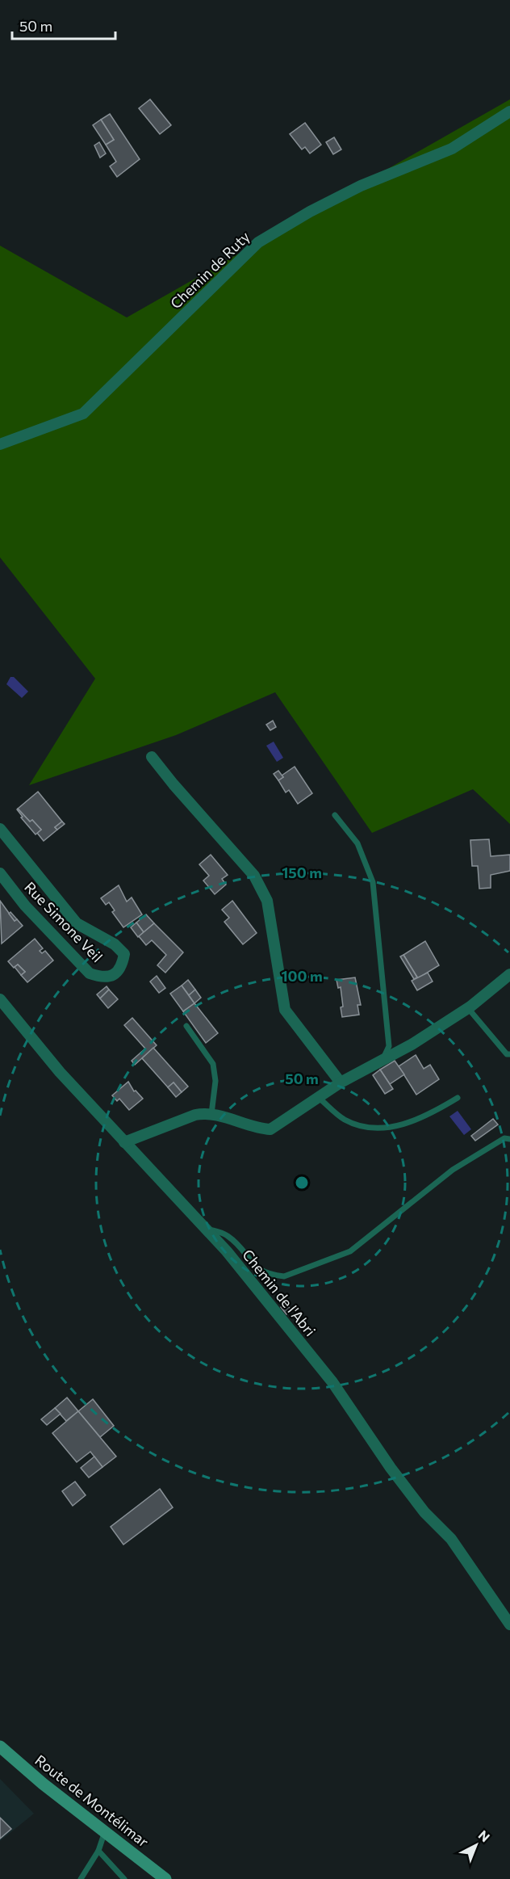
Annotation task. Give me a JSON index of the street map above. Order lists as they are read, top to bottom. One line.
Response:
{"streets":{"main road":["Route de Montélimar"],"street":["Chemin de Ruty","Rue Simone Veil","Chemin de l'Abri"]},"scale_bar":"50 m","north":"top right","rings":["150 m","100 m","50 m"]}
